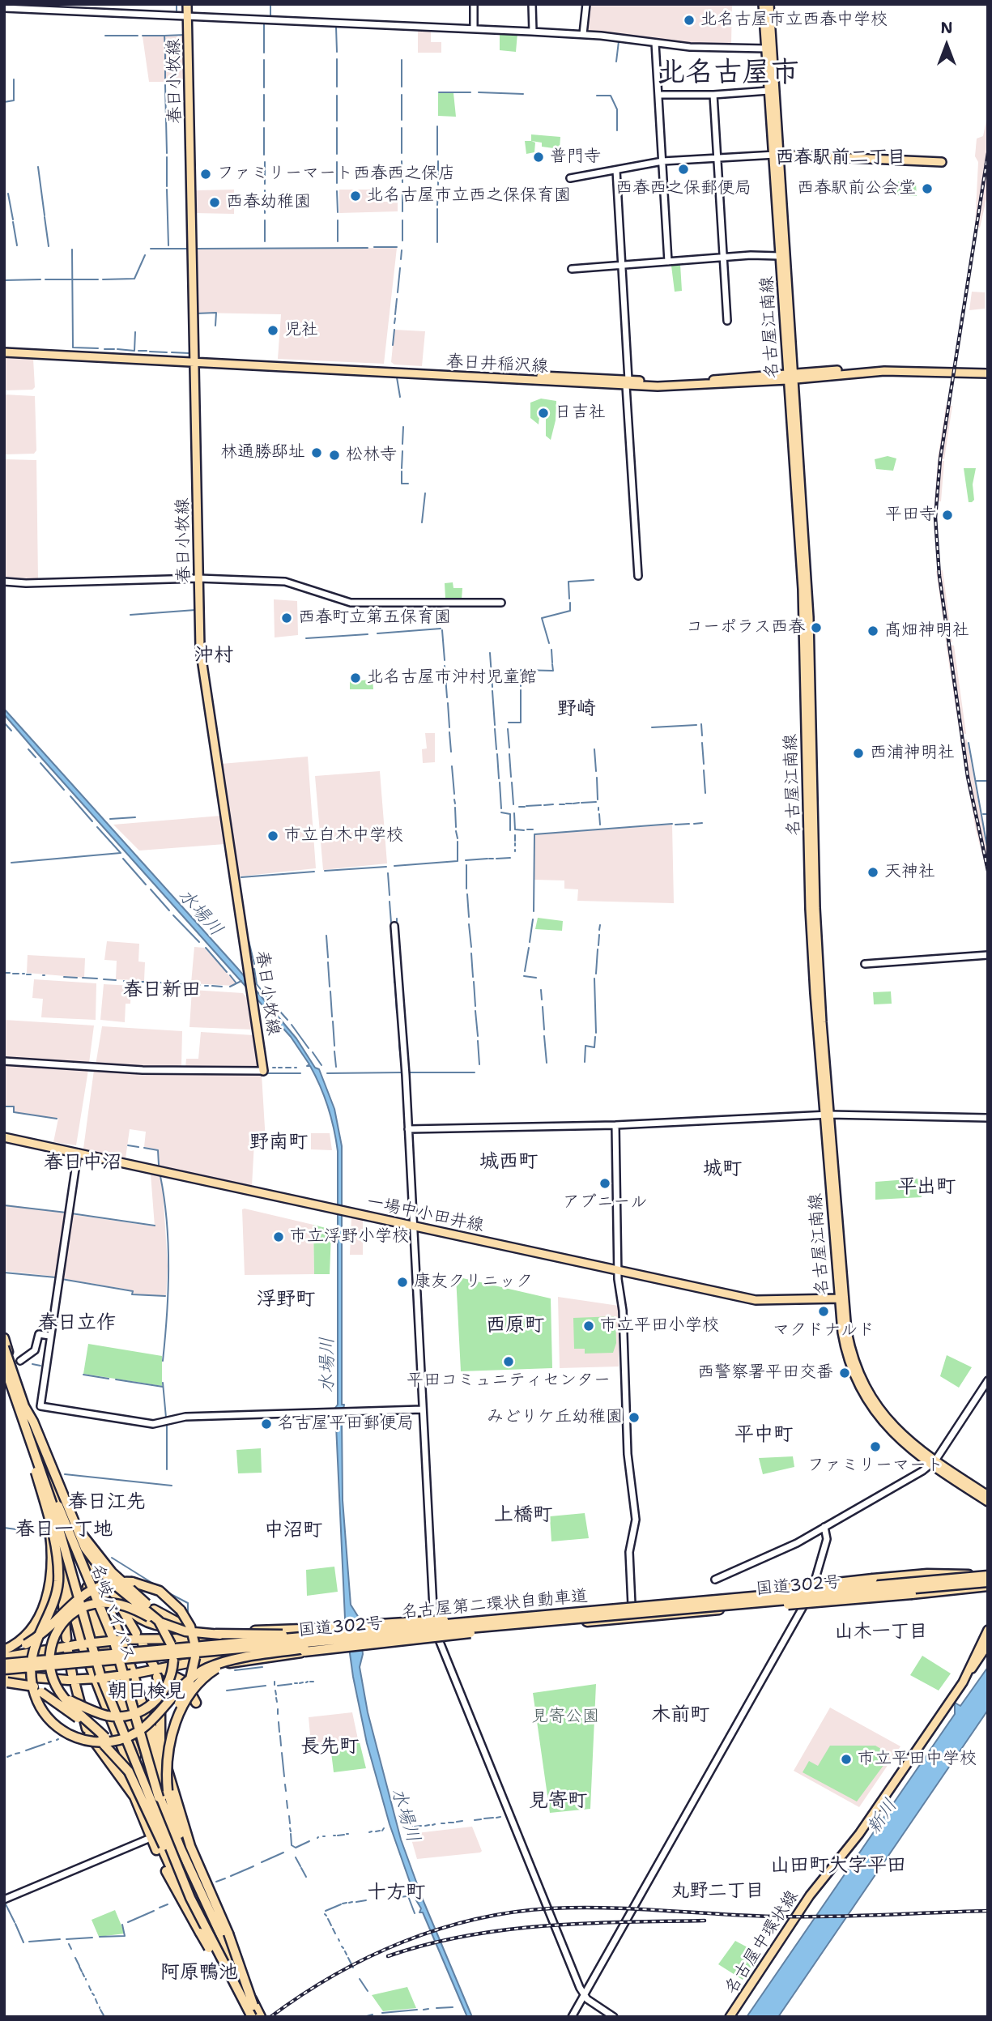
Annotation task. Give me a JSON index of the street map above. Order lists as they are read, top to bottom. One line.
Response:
{"streets":{"highway":["国道302号","名古屋第二環状自動車道","名岐バイパス"],"main road":["春日小牧線","名古屋江南線","春日井稲沢線","一場中小田井線","名古屋中環状線"]},"crossings":[["春日小牧線","春日井稲沢線"],["名古屋江南線","春日井稲沢線"],["名古屋江南線","一場中小田井線"],["国道302号","名古屋第二環状自動車道"]],"districts":["北名古屋市","西春駅前二丁目","沖村","野崎","春日新田","野南町","城西町","春日中沼","城町","平出町","浮野町","春日立作","西原町","平中町","春日江先","上橋町","春日一丁地","中沼町","山木一丁目","朝日検見","木前町","長先町","見寄町","山田町大字平田","丸野二丁目","十方町","阿原鴨池"],"water":["水場川","新川"],"parks":["見寄公園"],"places":["北名古屋市立西春中学校","普門寺","西春西之保郵便局","ファミリーマート西春西之保店","西春駅前公会堂","北名古屋市立西之保保育園","西春幼稚園","児社","日吉社","林通勝邸址","松林寺","平田寺","西春町立第五保育園","コーポラス西春","髙畑神明社","北名古屋市沖村児童館","西浦神明社","市立白木中学校","天神社","アブニール","市立浮野小学校","康友クリニック","マクドナルド","市立平田小学校","平田コミュニティセンター","西警察署平田交番","みどりケ丘幼稚園","名古屋平田郵便局","ファミリーマート","市立平田中学校"],"north":"top"}
